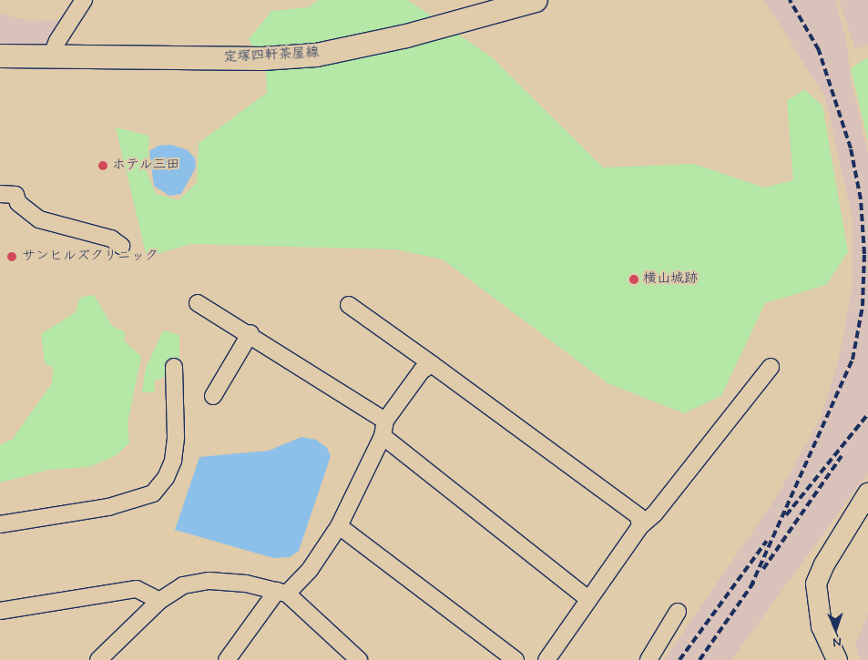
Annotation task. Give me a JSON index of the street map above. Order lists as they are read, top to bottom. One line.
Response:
{"streets":{"main road":["定塚四軒茶屋線"]},"places":["ホテル三田","サンヒルズクリニック","横山城跡"],"north":"bottom"}
